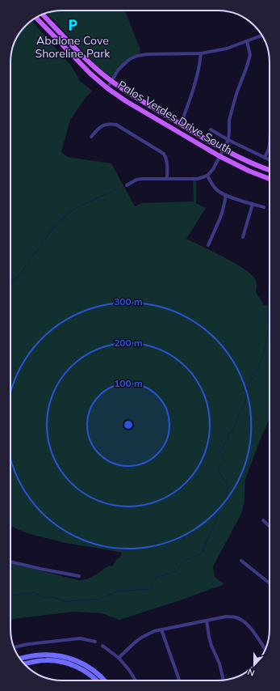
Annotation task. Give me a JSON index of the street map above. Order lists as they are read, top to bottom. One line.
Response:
{"streets":{"main road":["Palos Verdes Drive South"]},"places":{"parking":["Abalone Cove Shoreline Park"]},"north":"bottom","rings":["300 m","200 m","100 m"]}
